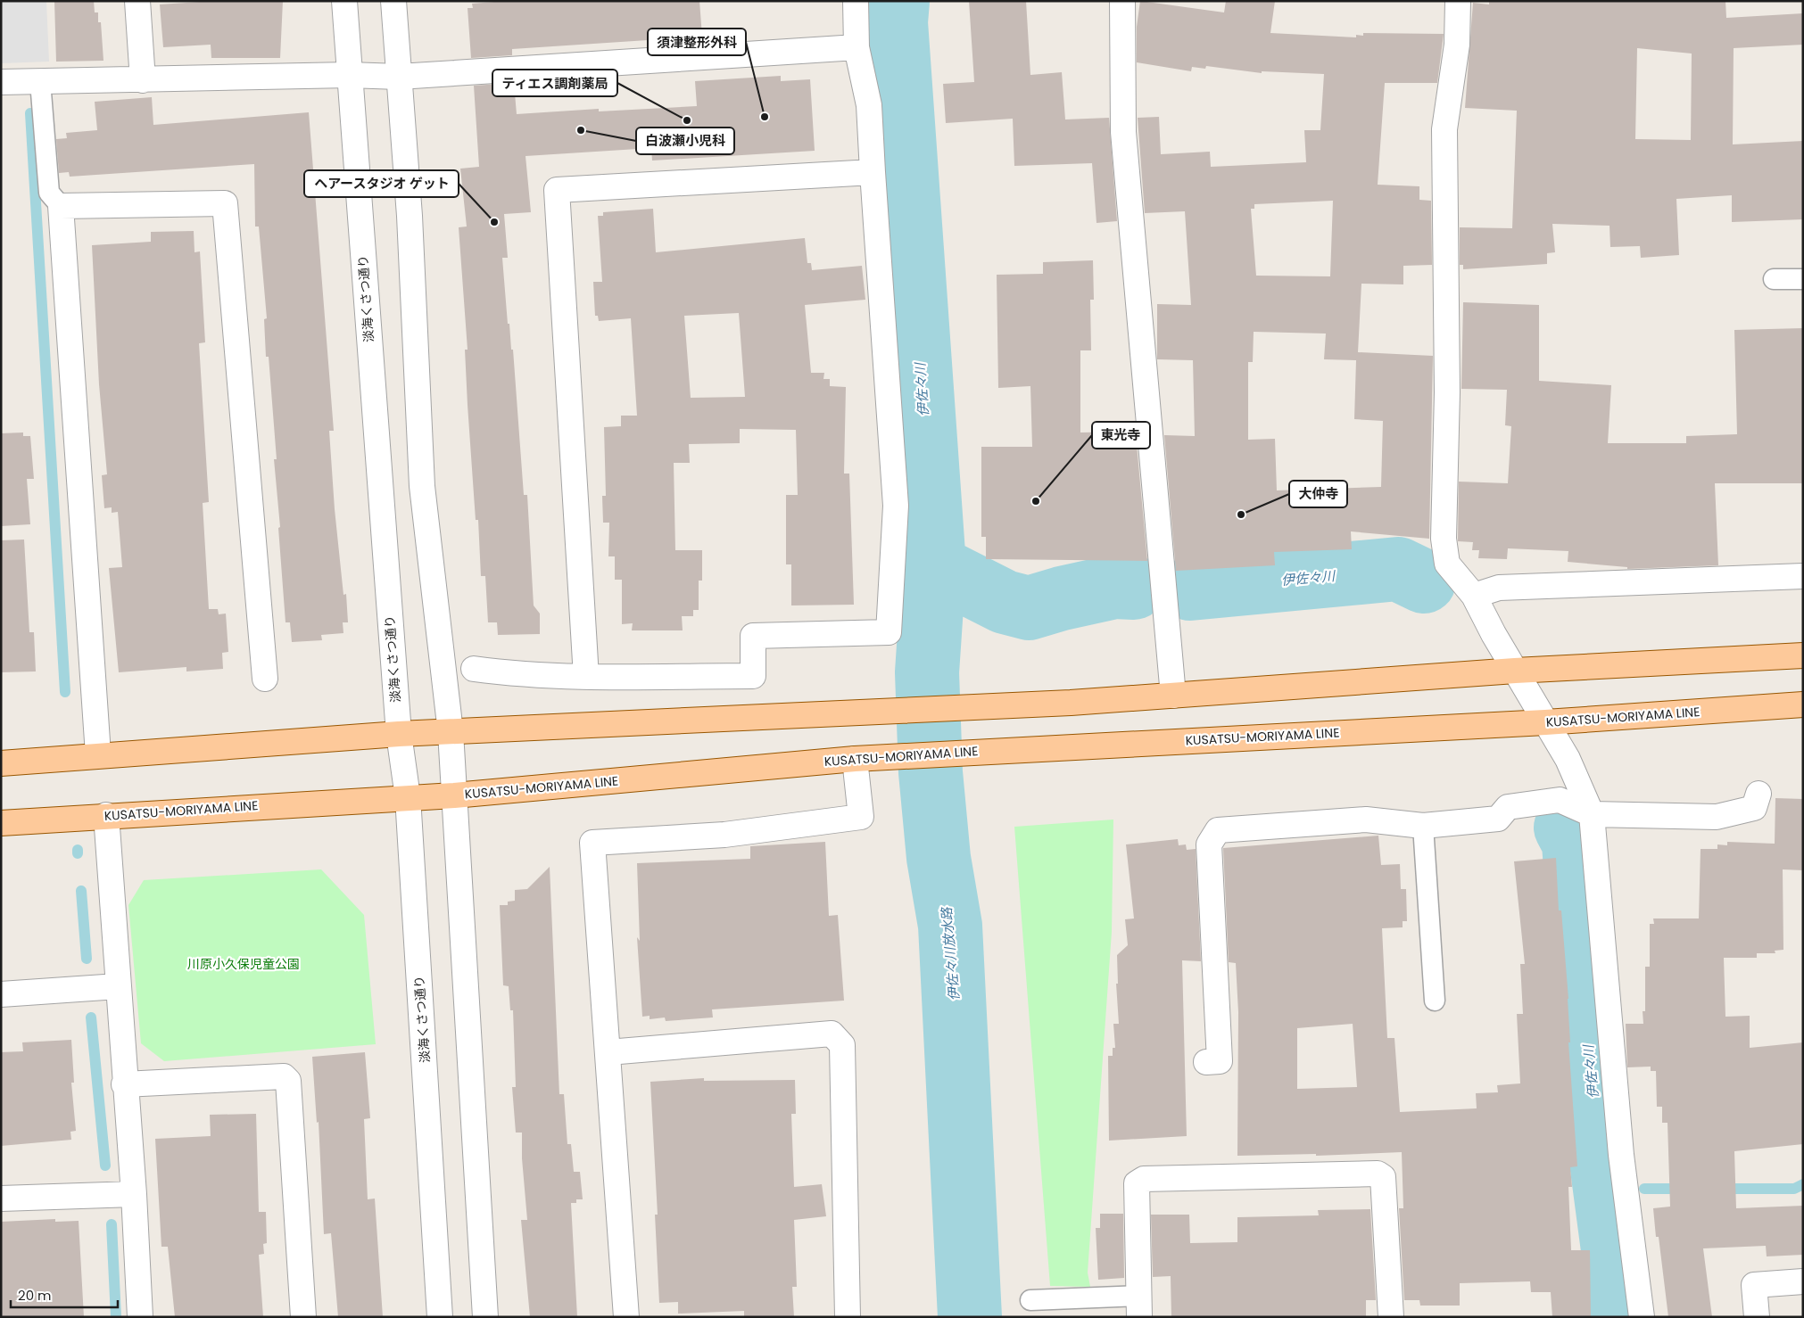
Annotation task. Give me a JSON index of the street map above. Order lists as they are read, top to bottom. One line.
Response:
{"streets":{"main road":["KUSATSU-MORIYAMA LINE"],"street":["淡海くさつ通り"]},"crossings":[["淡海くさつ通り","KUSATSU-MORIYAMA LINE"]],"water":["伊佐々川","伊佐々川放水路"],"parks":["川原小久保児童公園"],"places":["須津整形外科","ティエス調剤薬局","白波瀬小児科","ヘアースタジオ ゲット","東光寺","大仲寺"],"scale_bar":"20 m"}
